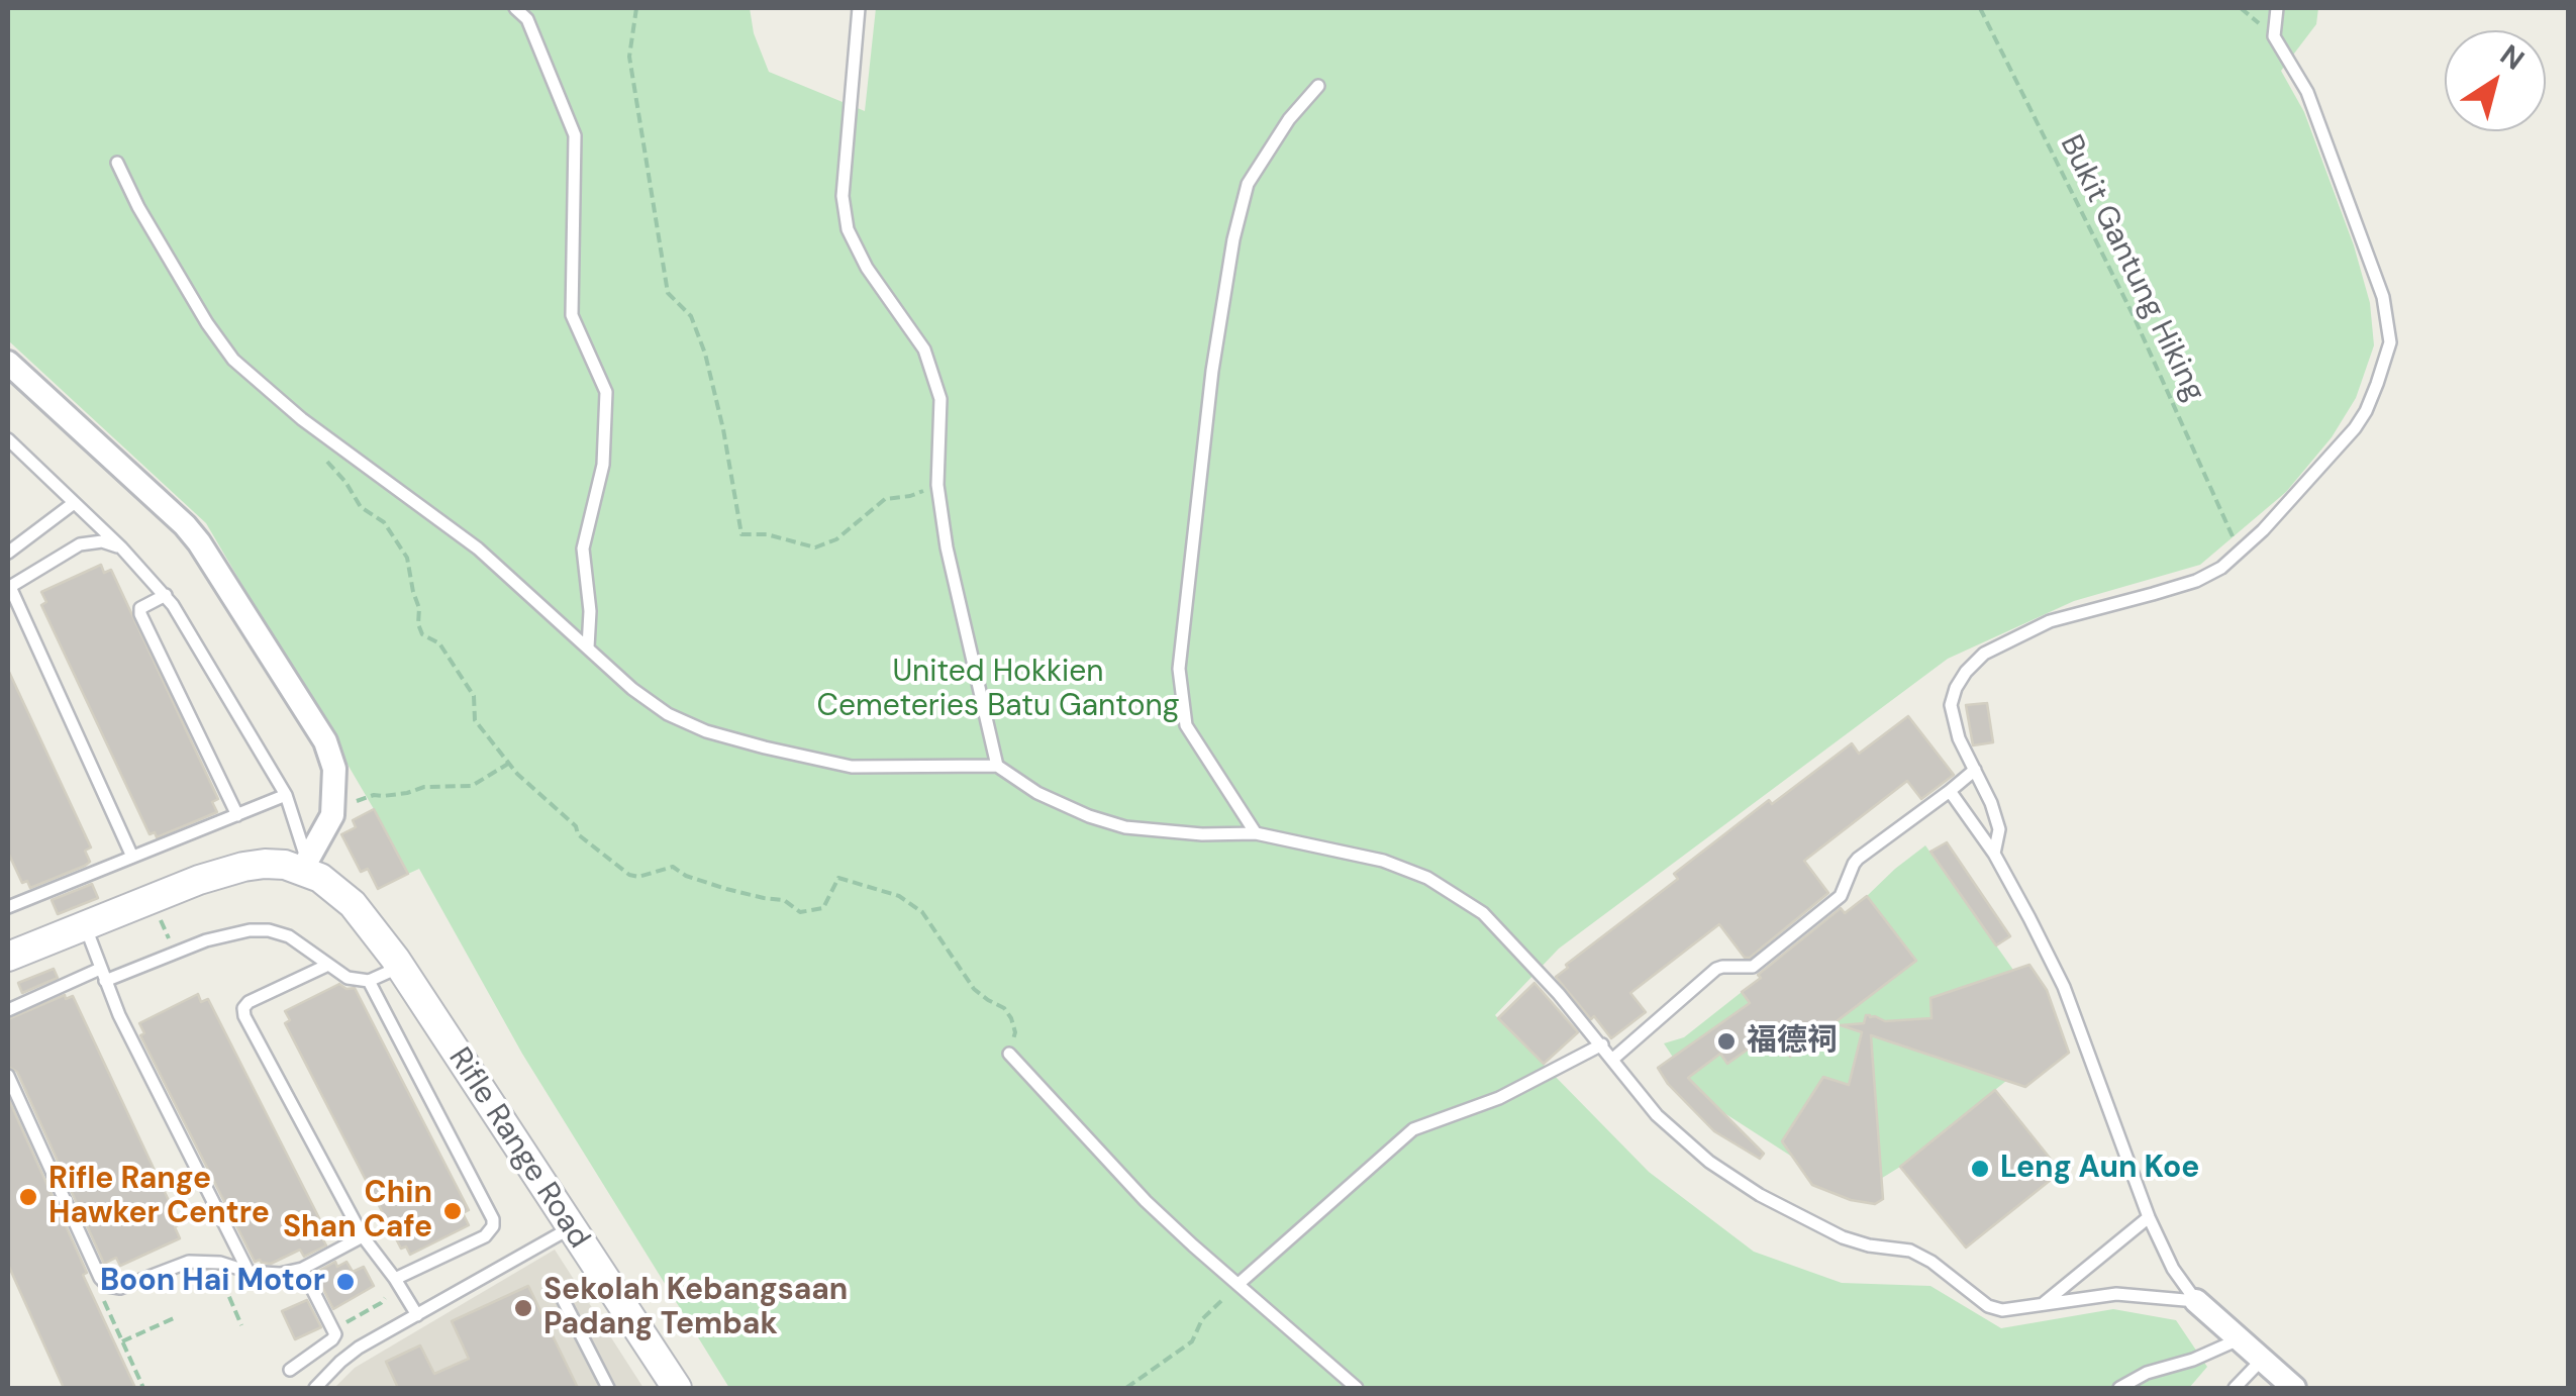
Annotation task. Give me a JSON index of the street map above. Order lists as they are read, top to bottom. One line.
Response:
{"streets":{"street":["Rifle Range Road"],"path":["Bukit Gantung Hiking"]},"parks":["United Hokkien Cemeteries Batu Gantong"],"places":["福德祠","Leng Aun Koe","Rifle Range Hawker Centre","Chin Shan Cafe","Boon Hai Motor","Sekolah Kebangsaan Padang Tembak"],"north":"top right"}
